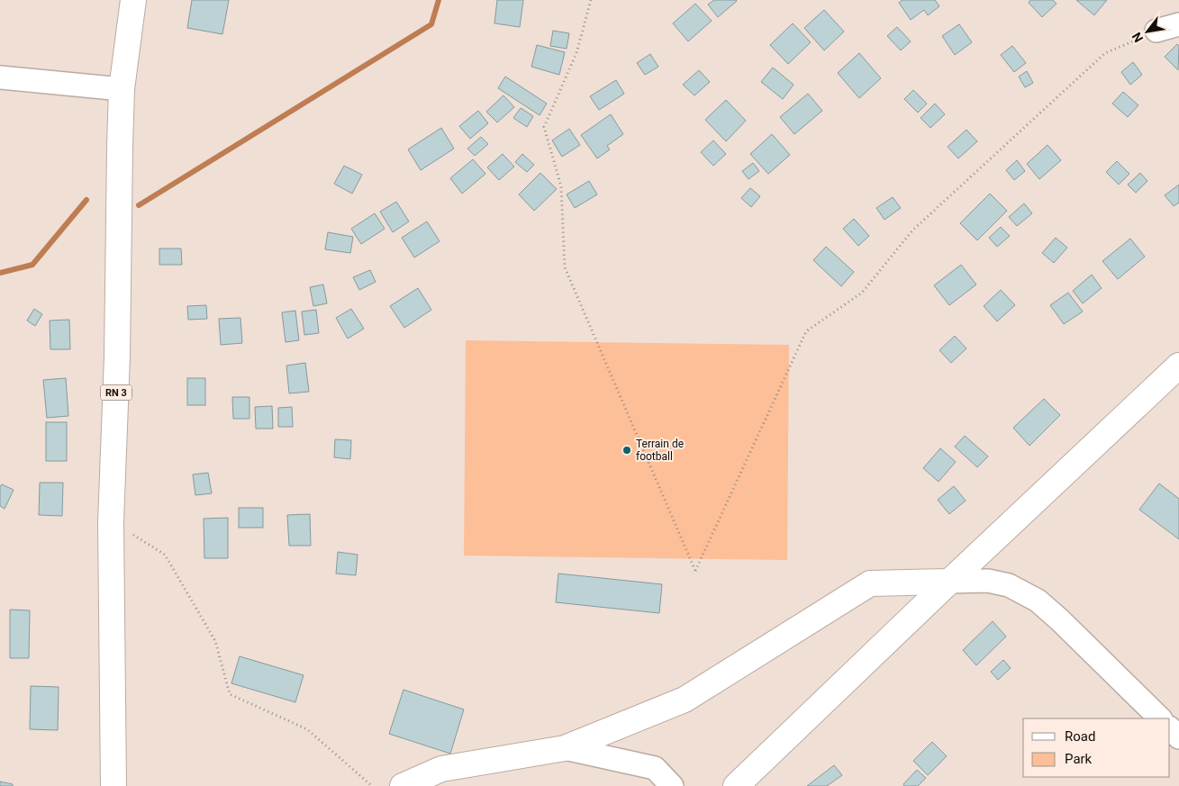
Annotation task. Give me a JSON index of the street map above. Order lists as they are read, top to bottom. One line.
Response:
{"streets":{"main road":["RN 3"]},"places":["Terrain de football"],"legend":["Road","Park"],"north":"bottom left"}
